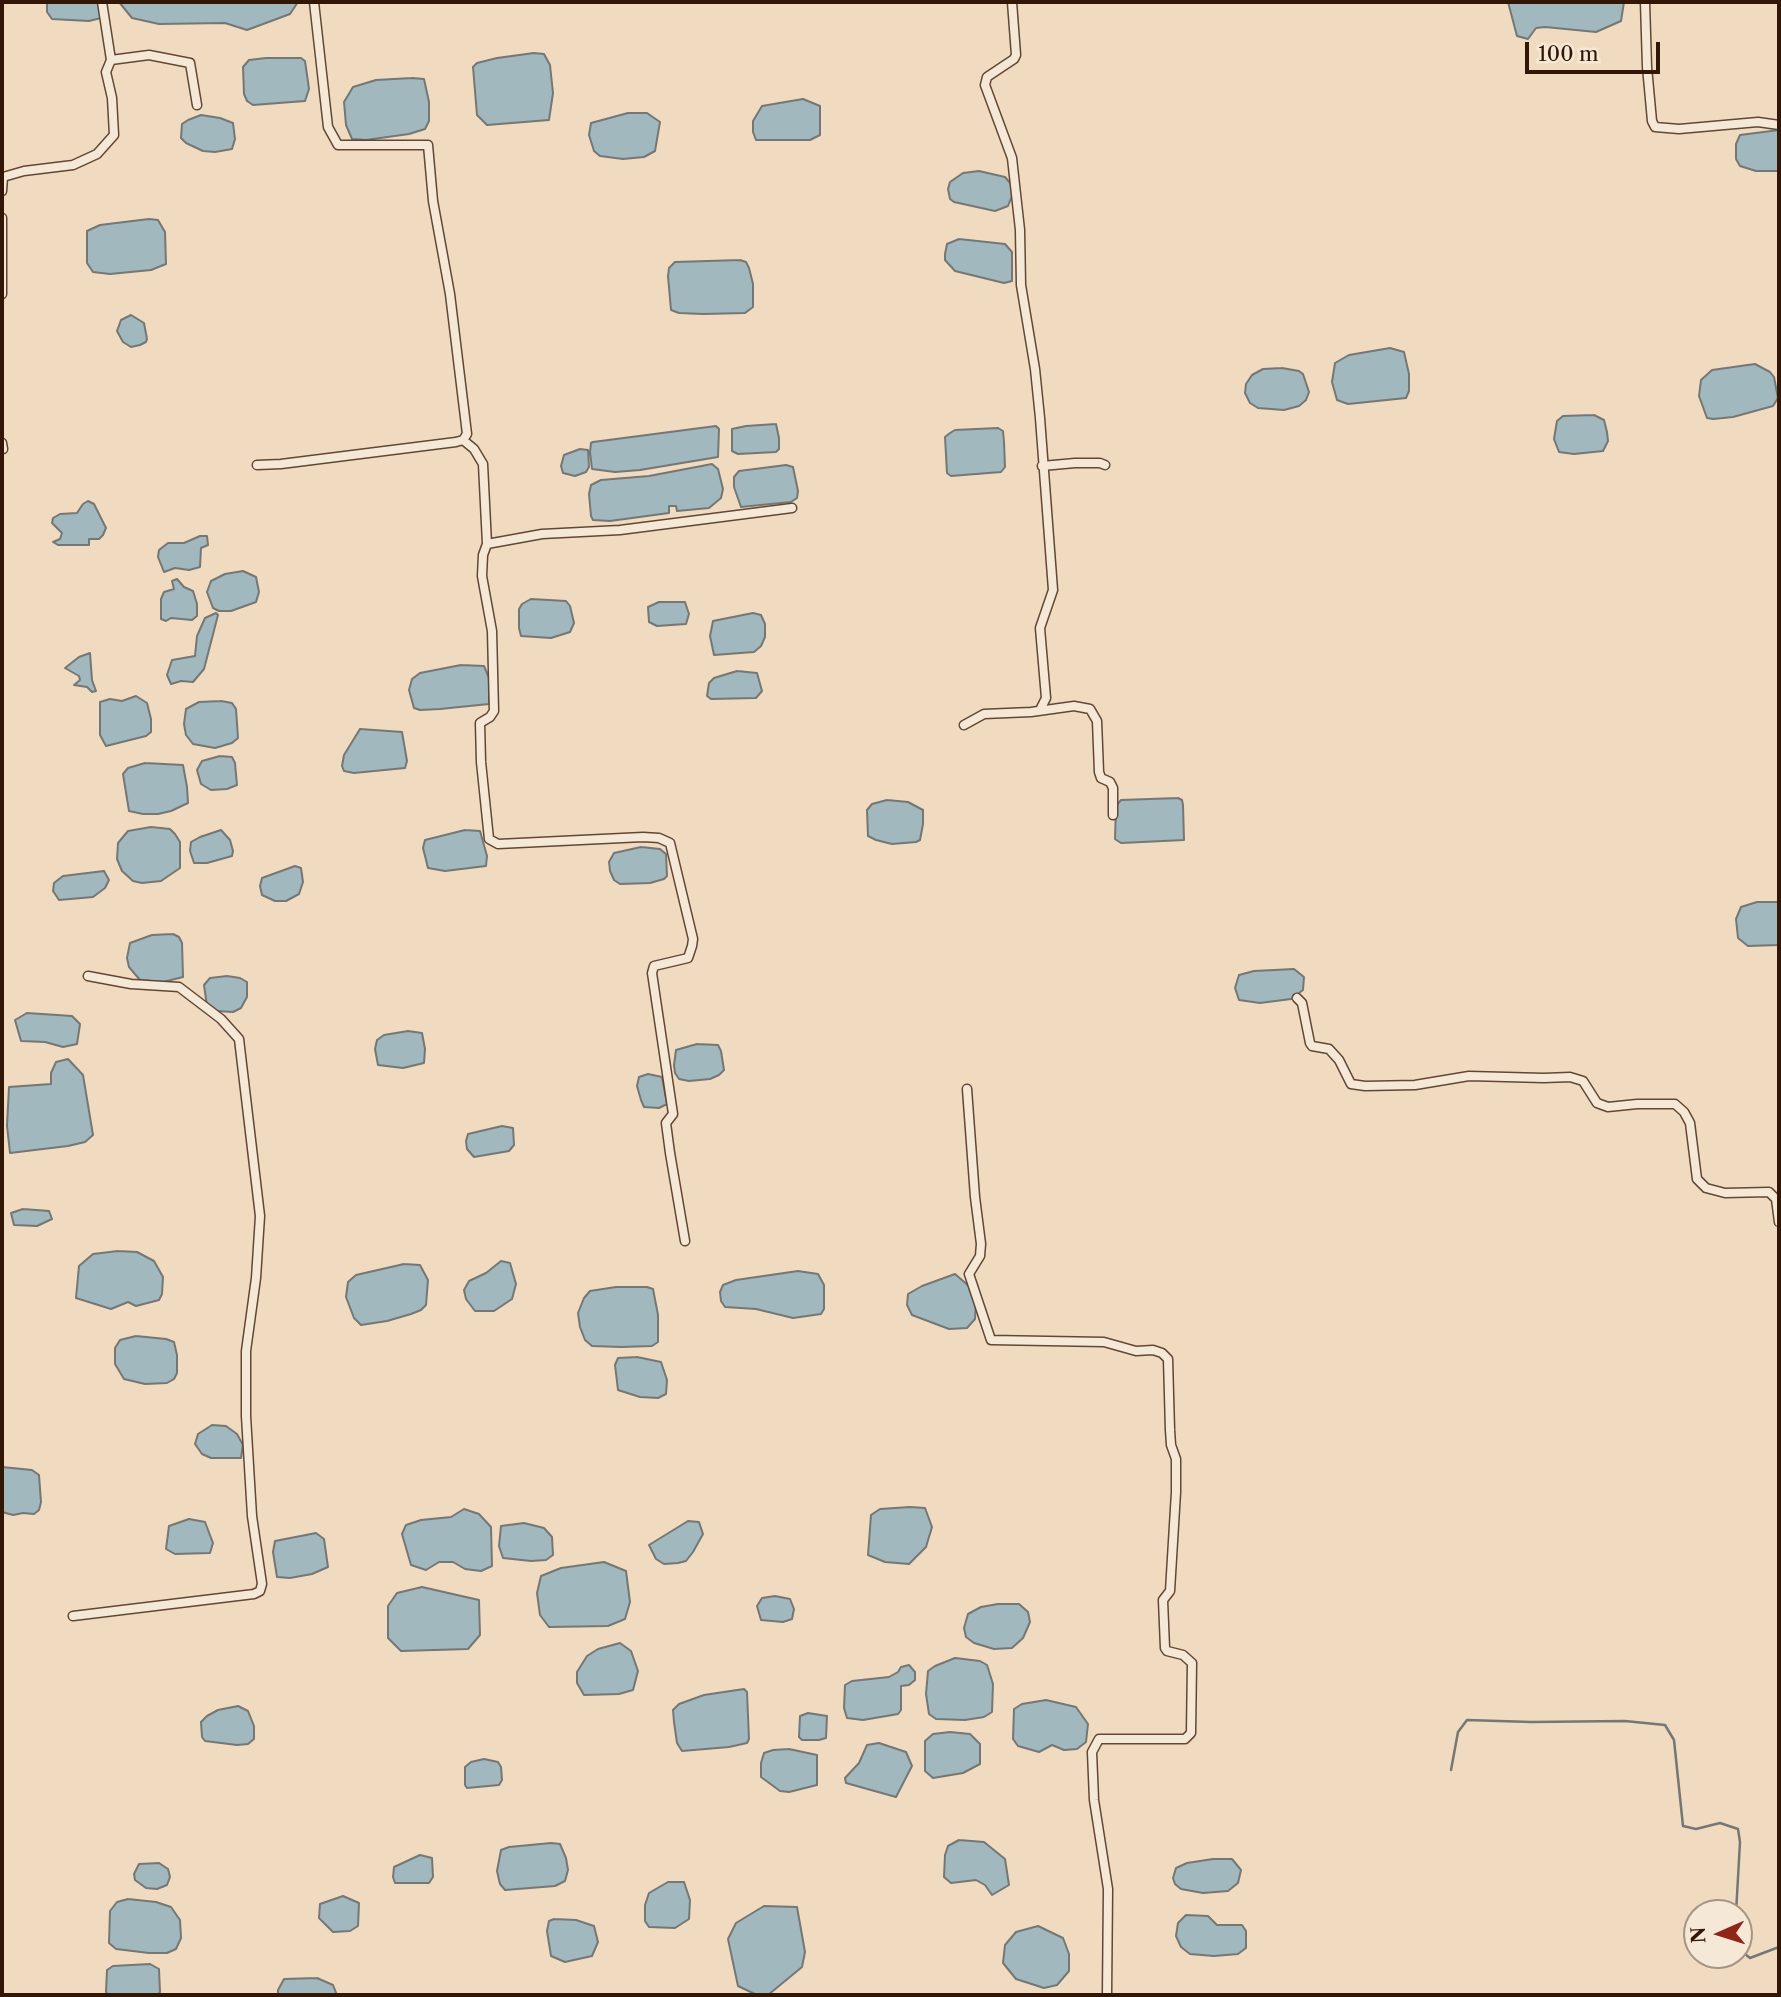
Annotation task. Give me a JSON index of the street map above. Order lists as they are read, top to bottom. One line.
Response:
{"scale_bar":"100 m","north":"left"}
